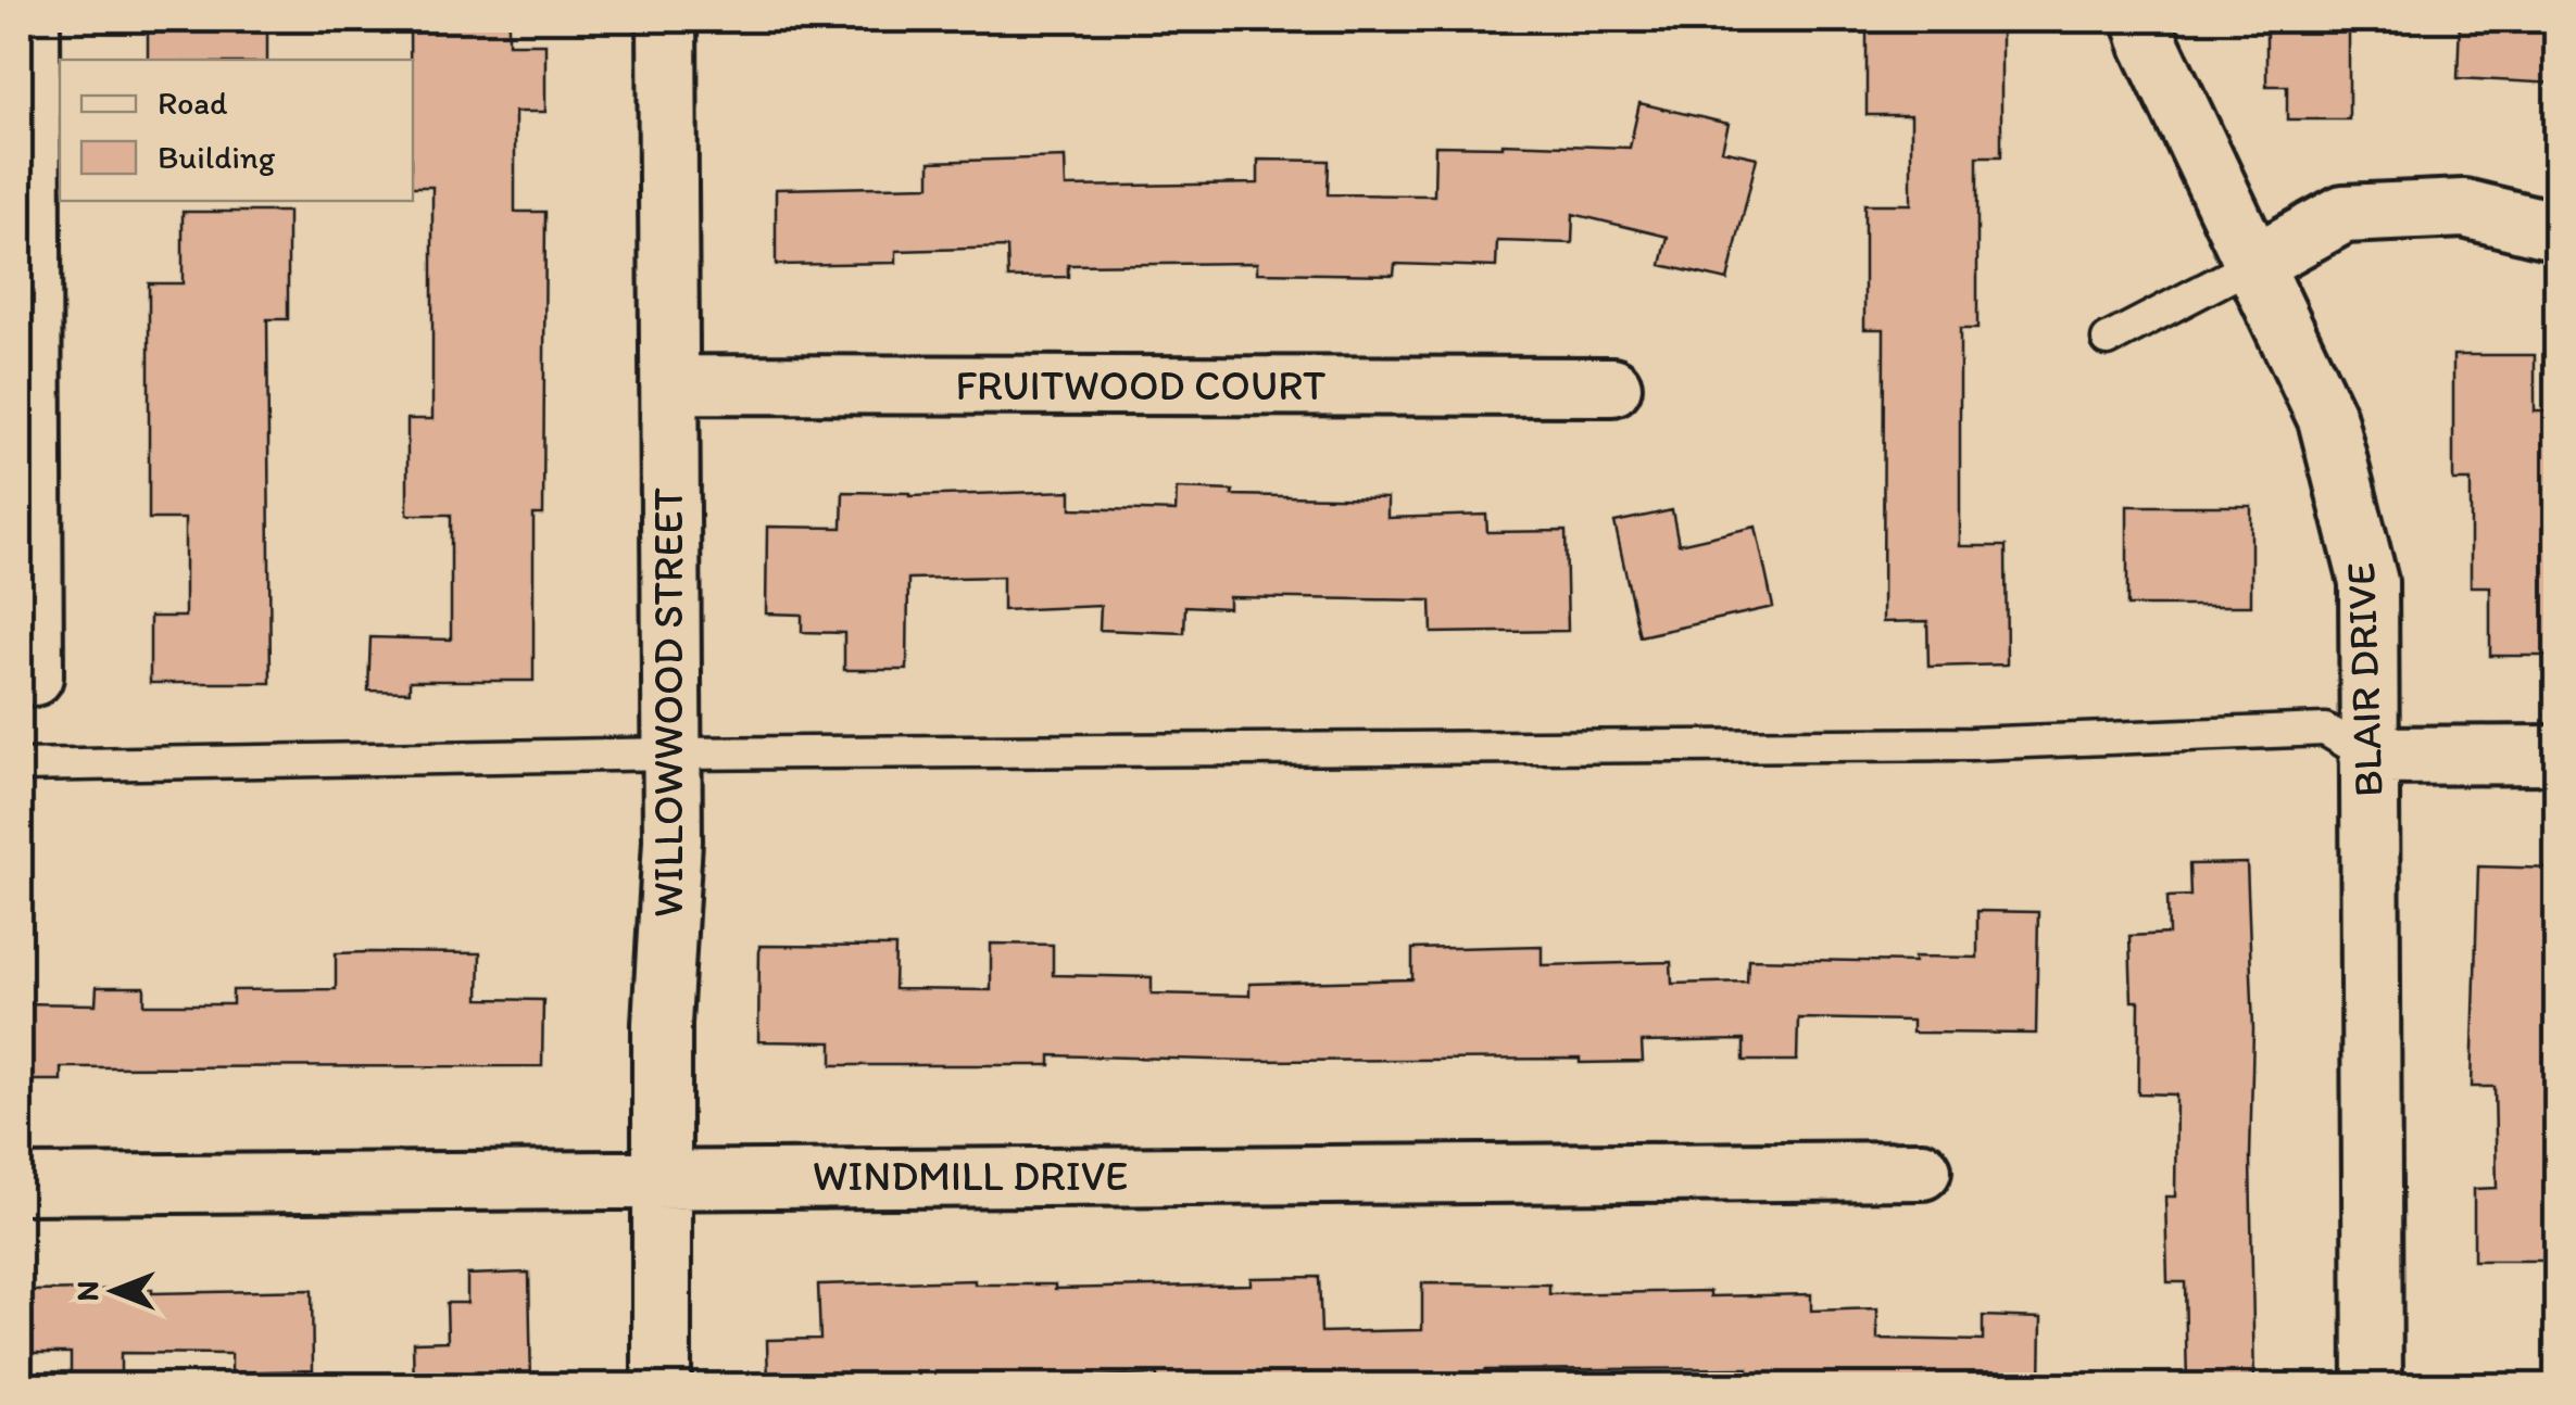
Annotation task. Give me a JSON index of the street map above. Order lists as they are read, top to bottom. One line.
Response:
{"streets":{"street":["FRUITWOOD COURT","BLAIR DRIVE","WILLOWWOOD STREET","WINDMILL DRIVE"]},"crossings":[["FRUITWOOD COURT","WILLOWWOOD STREET"],["WILLOWWOOD STREET","WINDMILL DRIVE"]],"legend":["Road","Building"],"north":"left"}
